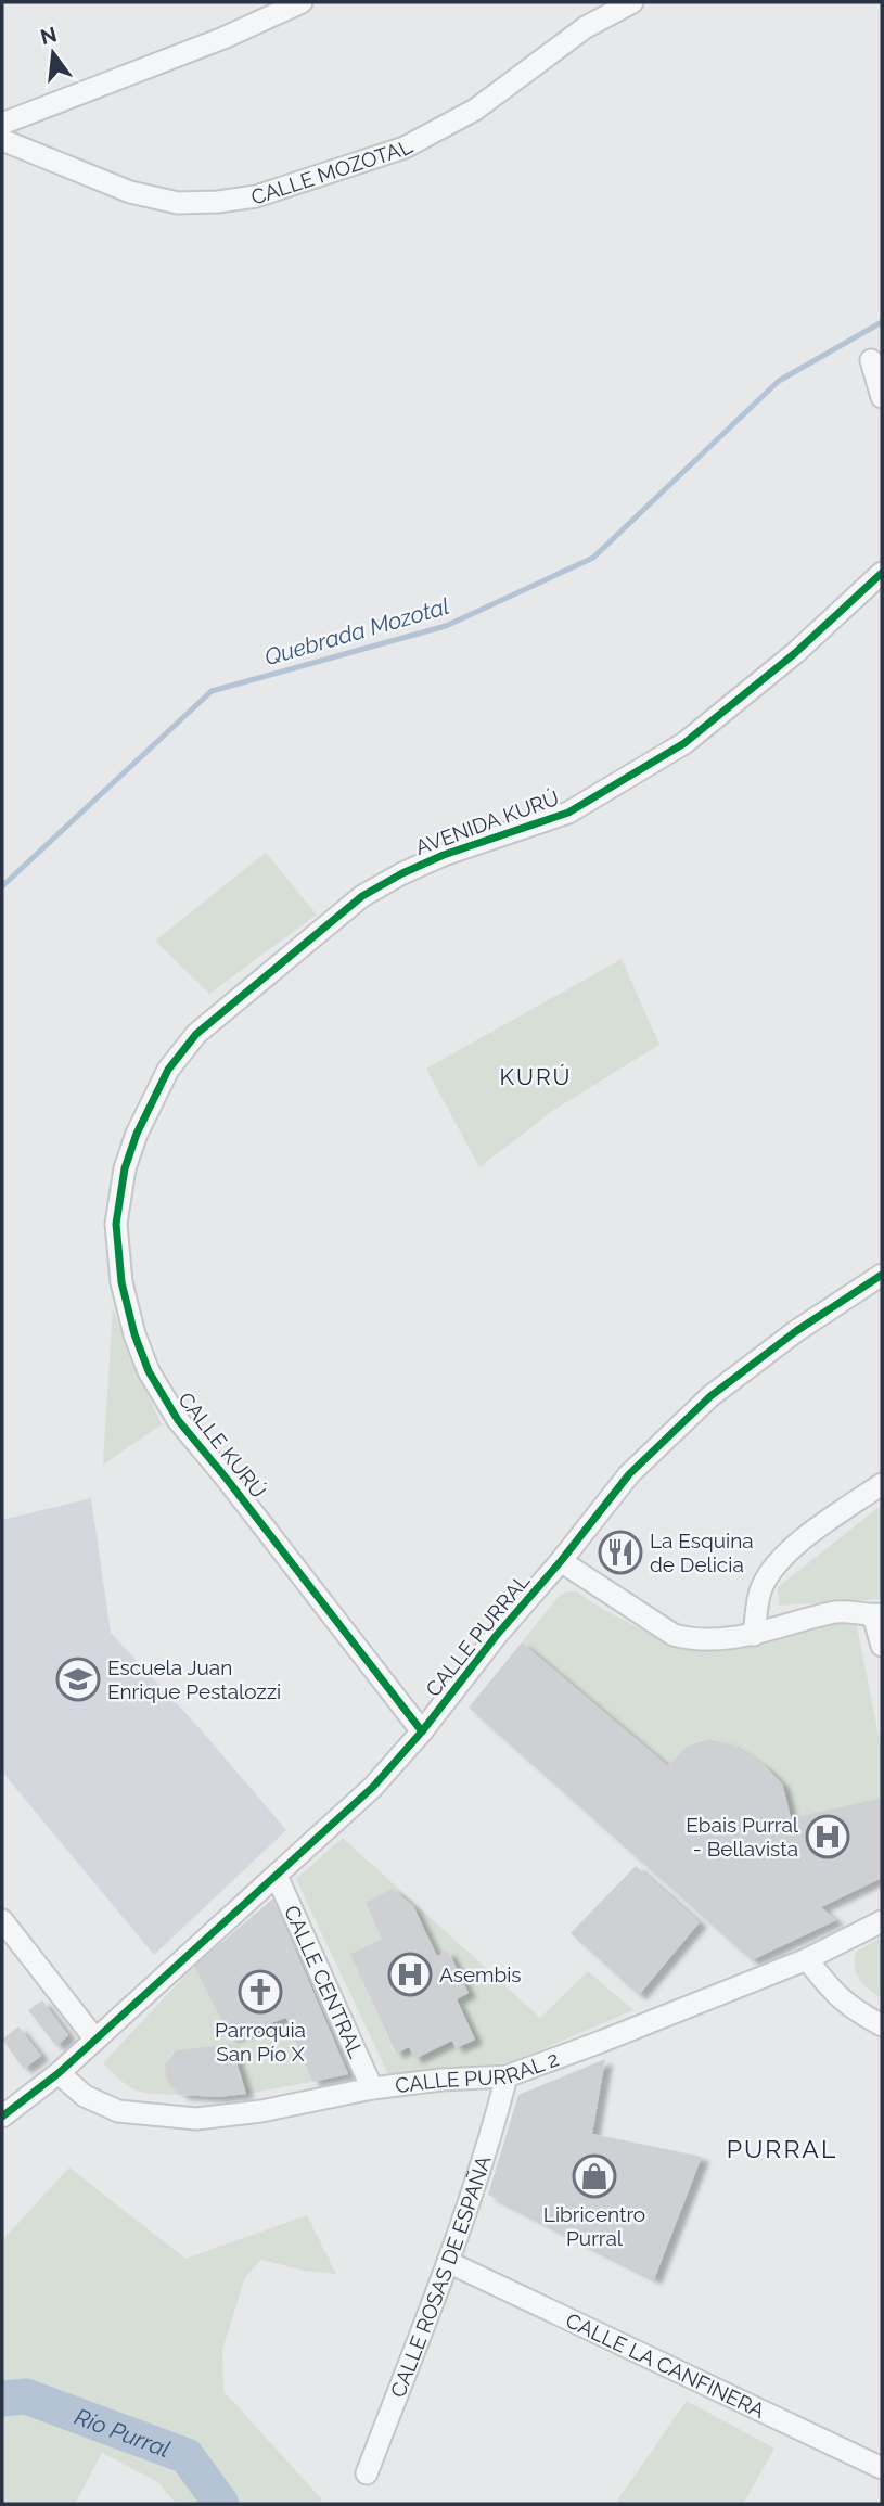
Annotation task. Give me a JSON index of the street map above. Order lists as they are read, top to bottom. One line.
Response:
{"streets":{"street":["CALLE MOZOTAL","AVENIDA KURÚ","CALLE KURÚ","CALLE PURRAL","CALLE CENTRAL","CALLE PURRAL 2","CALLE ROSAS DE ESPAÑA","CALLE LA CANFINERA"]},"crossings":[["AVENIDA KURÚ","CALLE KURÚ"],["CALLE KURÚ","CALLE PURRAL"],["CALLE PURRAL","CALLE CENTRAL"],["CALLE PURRAL","CALLE PURRAL 2"],["CALLE CENTRAL","CALLE PURRAL 2"],["CALLE PURRAL 2","CALLE ROSAS DE ESPAÑA"],["CALLE ROSAS DE ESPAÑA","CALLE LA CANFINERA"]],"districts":["KURÚ","PURRAL"],"water":["Quebrada Mozotal","Río Purral"],"places":{"restaurant":["La Esquina de Delicia"],"school or university":["Escuela Juan Enrique Pestalozzi"],"hospital":["Ebais Purral - Bellavista","Asembis"],"church":["Parroquia San Pío X"],"shop":["Libricentro Purral"]},"north":"top"}
